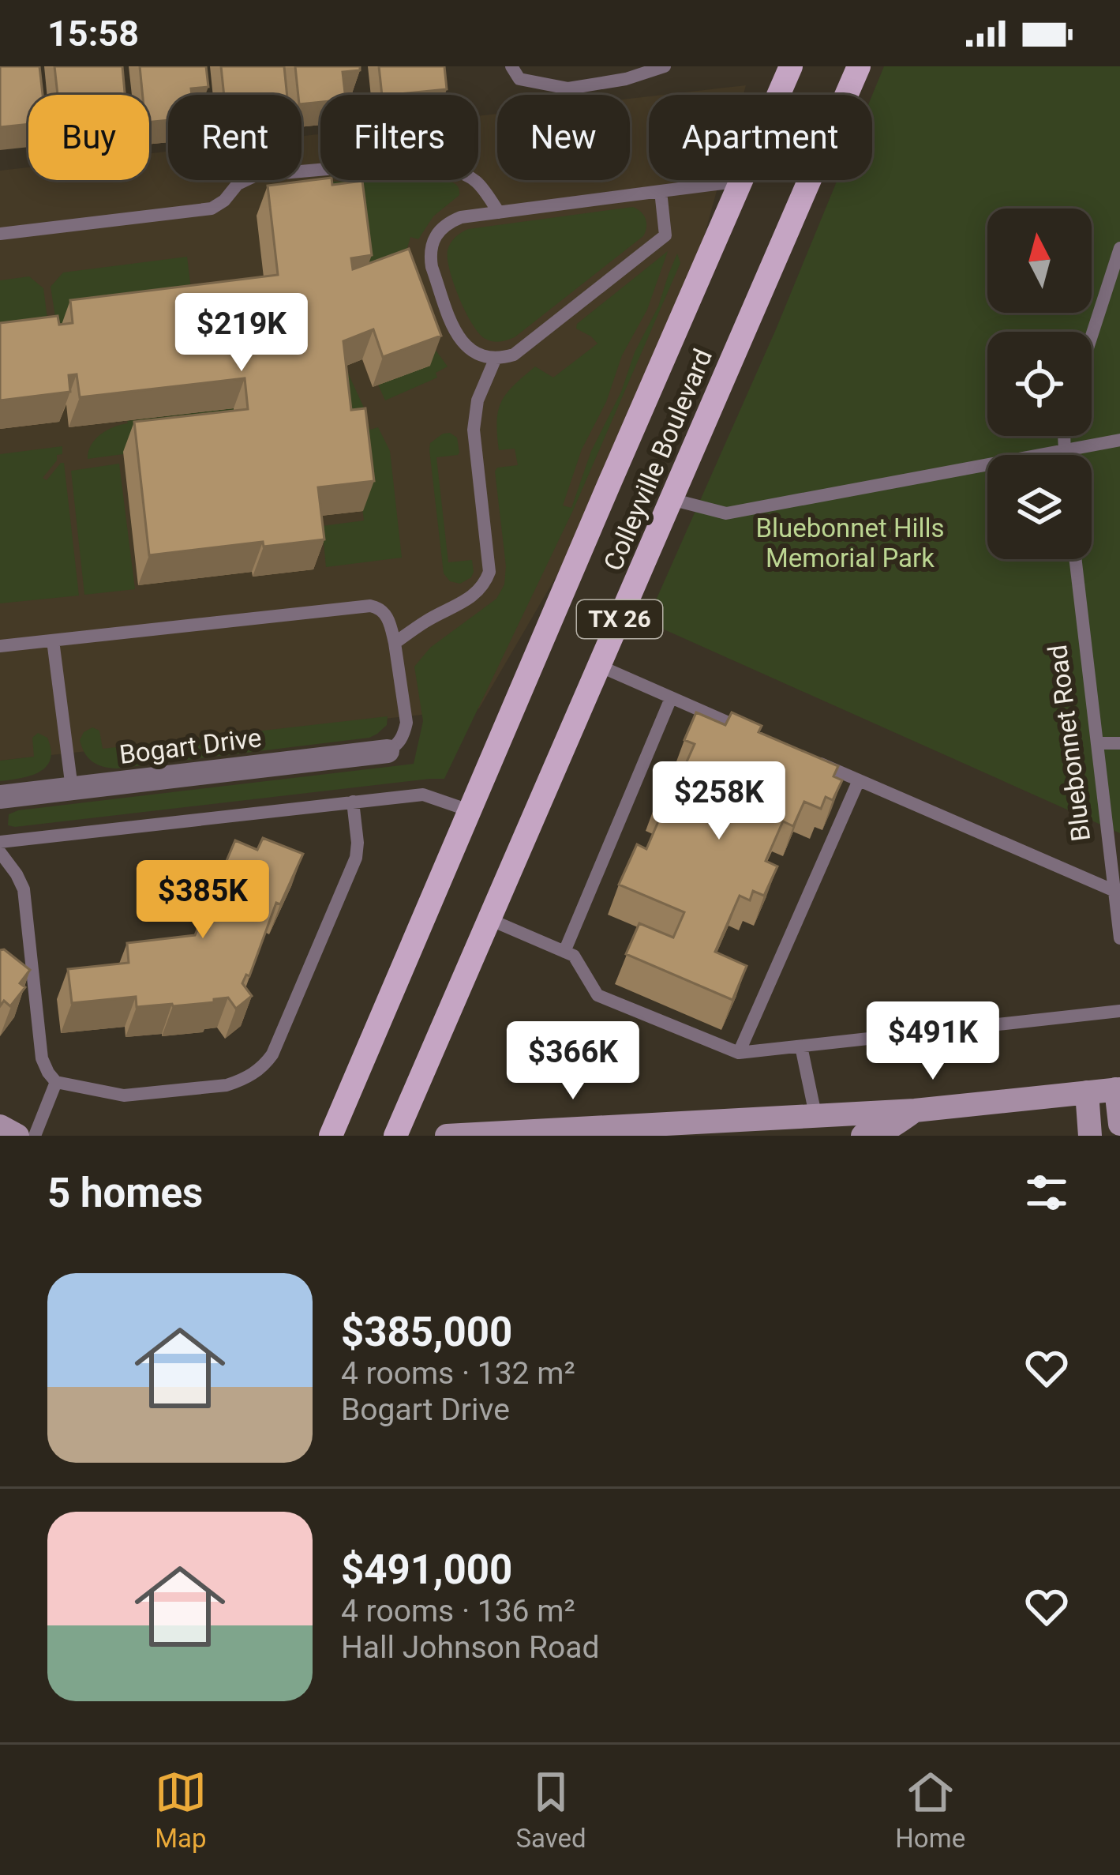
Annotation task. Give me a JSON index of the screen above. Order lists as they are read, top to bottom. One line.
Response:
{"streets":{"main road":["Colleyville Boulevard","TX 26"],"street":["Bogart Drive"],"lane":["Bluebonnet Road"]},"parks":["Bluebonnet Hills Memorial Park"],"north":"top","page":{"status":"15:58","chip":["Buy","Rent","Filters","New","Apartment"],"price":["$219K","$258K","$385K","$491K","$366K"],"heading":"5 homes","list":[{"name":"$385,000","note":"4 rooms · 132 m² · Bogart Drive"},{"name":"$491,000","note":"4 rooms · 136 m² · Hall Johnson Road"}],"tabs":["Map","Saved","Home"]}}
